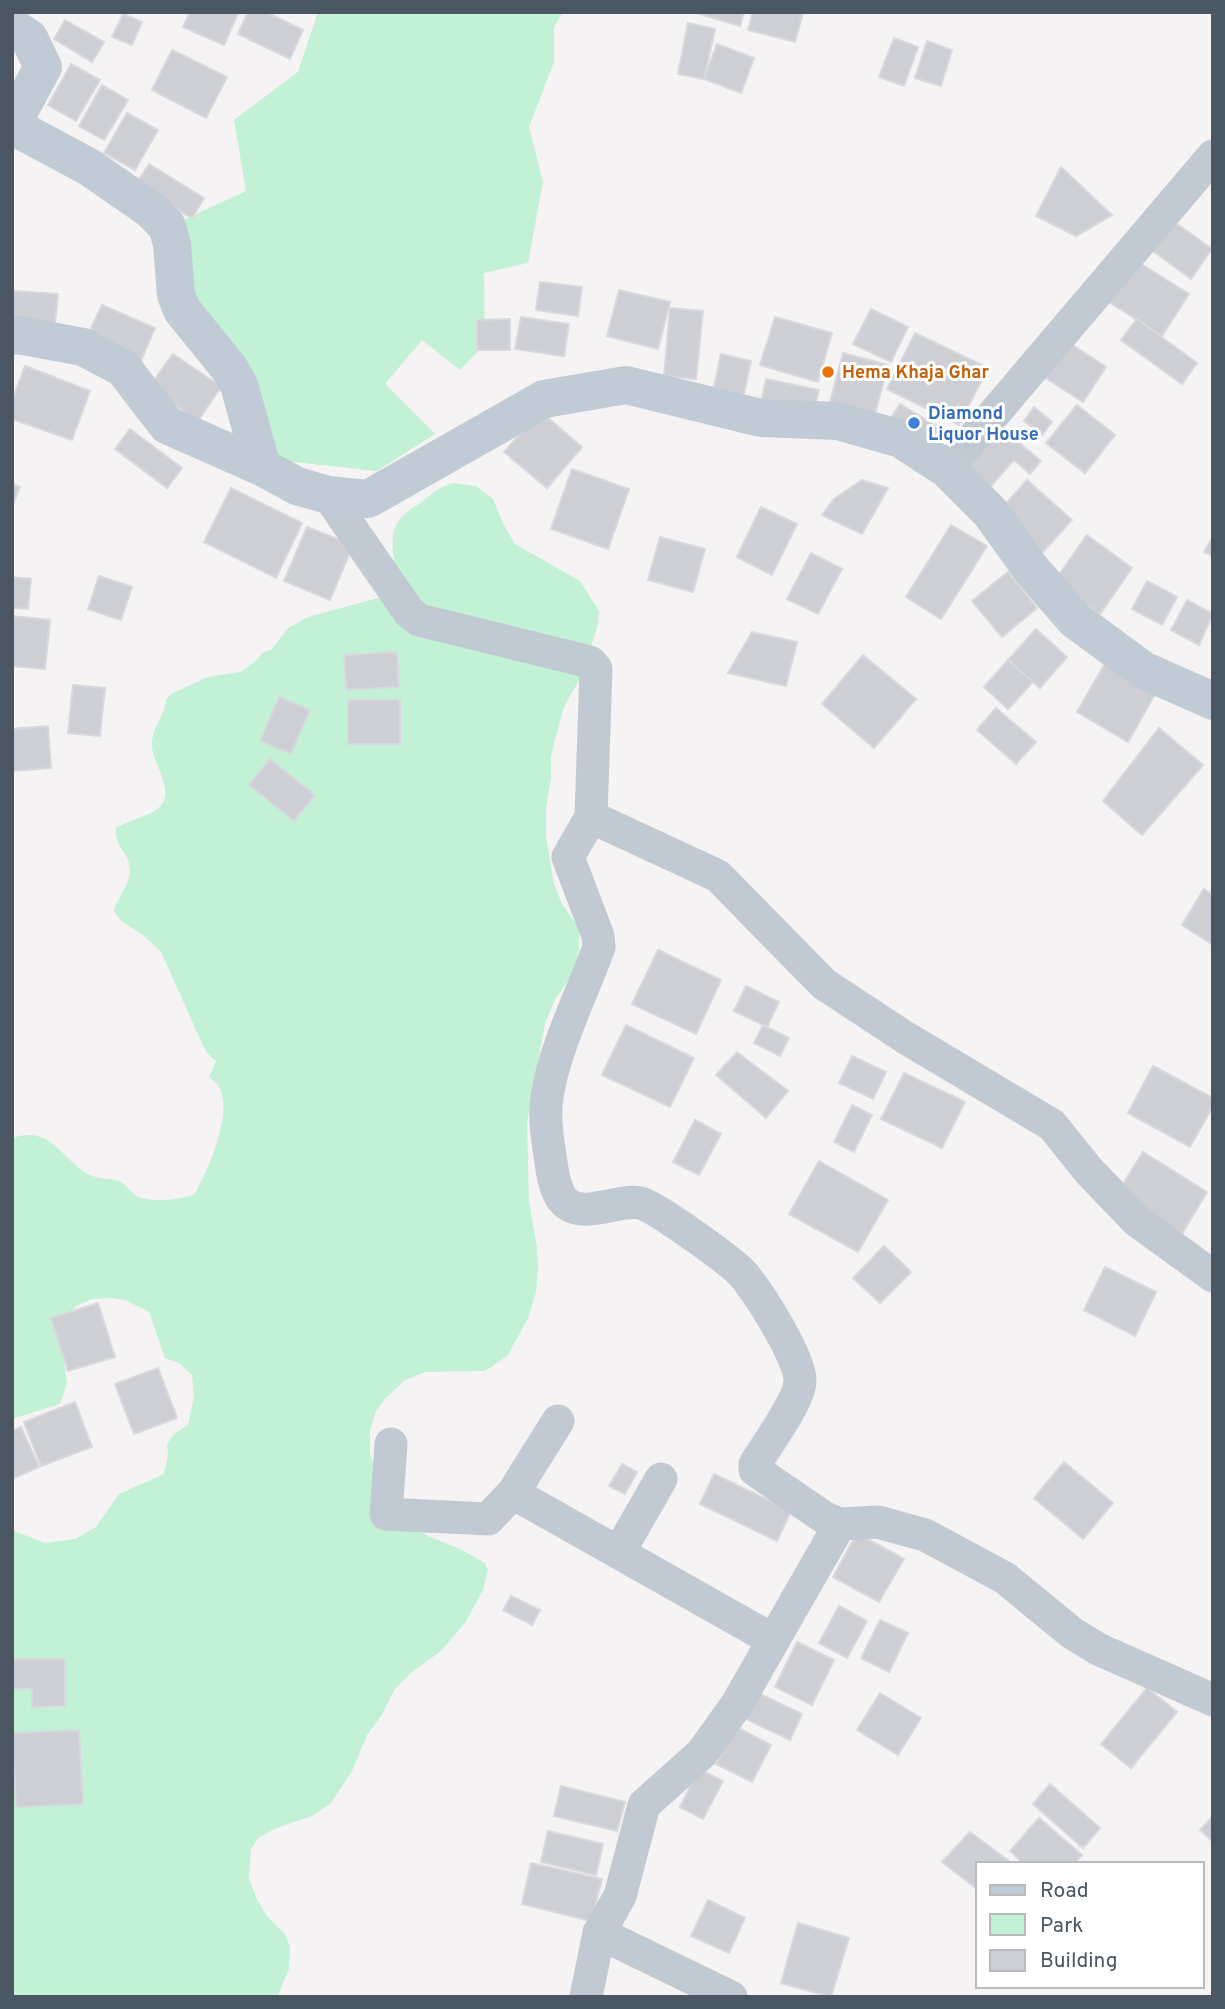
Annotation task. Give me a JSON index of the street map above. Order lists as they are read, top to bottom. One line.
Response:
{"places":["Hema Khaja Ghar","Diamond Liquor House"],"legend":["Road","Park","Building"]}
